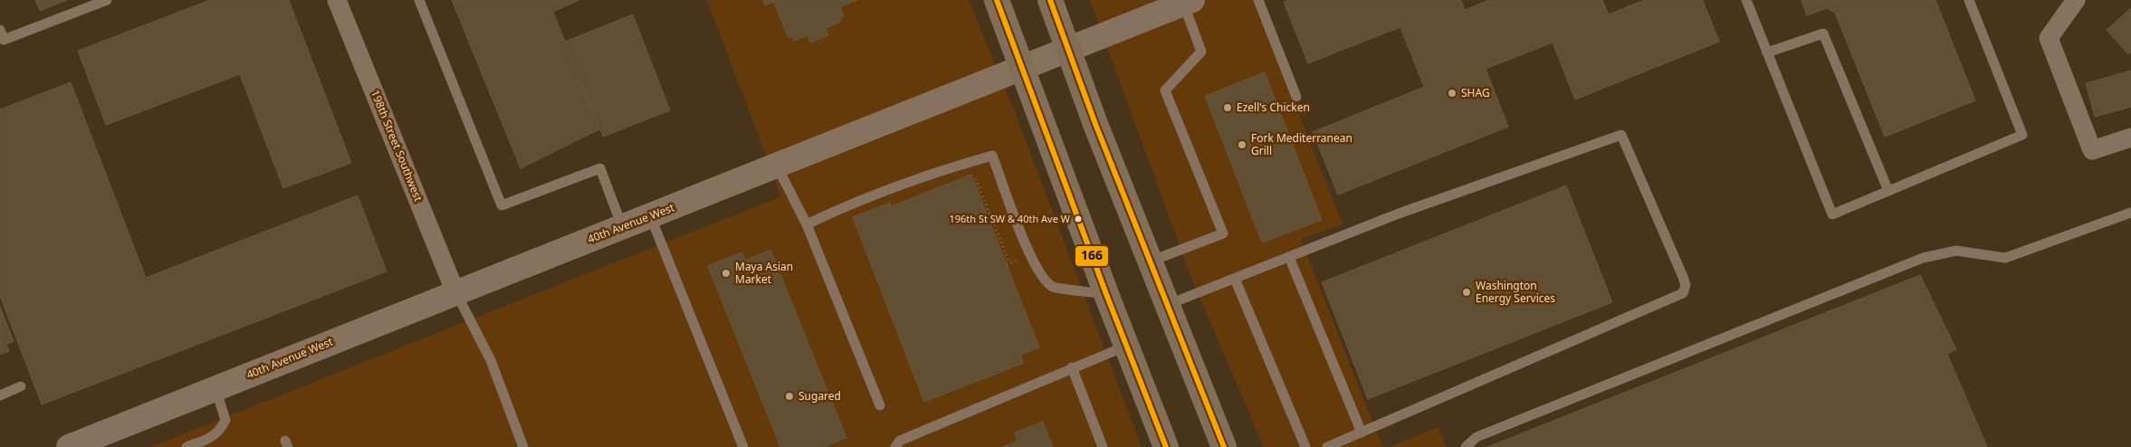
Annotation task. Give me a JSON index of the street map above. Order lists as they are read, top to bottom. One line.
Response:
{"streets":{"street":["198th Street Southwest","40th Avenue West"]},"crossings":[["198th Street Southwest","40th Avenue West"]],"places":["SHAG","Ezell's Chicken","Fork Mediterranean Grill","196th St SW & 40th Ave W","Maya Asian Market","Washington Energy Services","Sugared"],"lines":["transit line 166"]}
